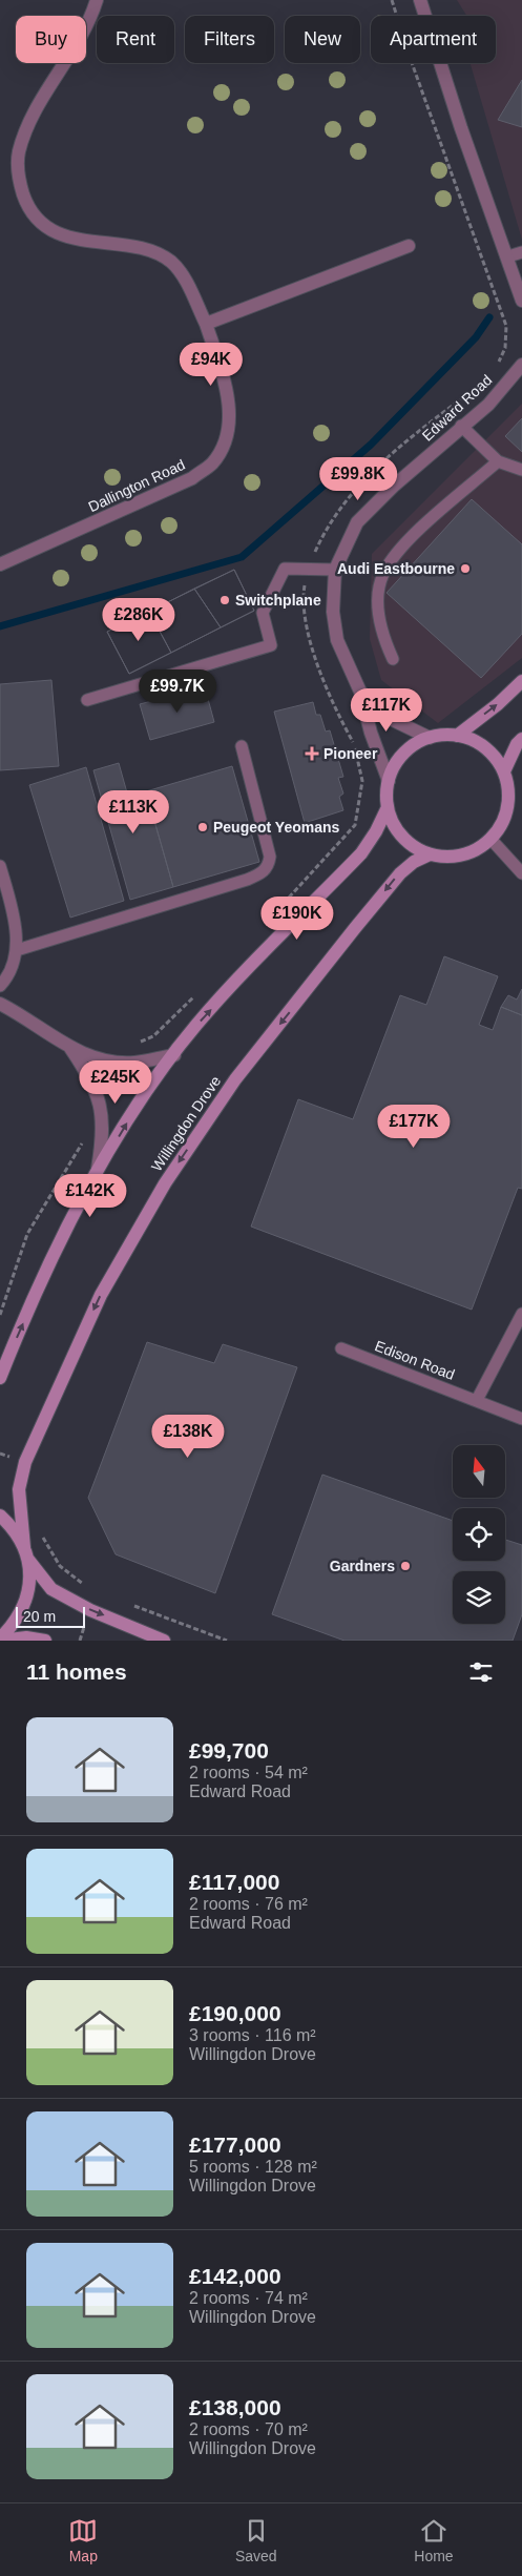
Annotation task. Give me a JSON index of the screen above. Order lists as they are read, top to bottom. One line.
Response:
{"streets":{"street":["Edward Road","Dallington Road","Willingdon Drove"],"lane":["Edison Road"]},"crossings":[["Edward Road","Willingdon Drove"]],"places":{"other":["Audi Eastbourne","Switchplane","Peugeot Yeomans","Gardners"],"health":["Pioneer"]},"scale_bar":"20 m","north":"top","page":{"chip":["Buy","Rent","Filters","New","Apartment"],"price":["£94K","£99.8K","£286K","£99.7K","£117K","£113K","£190K","£245K","£177K","£142K","£138K"],"scale":"20 m","heading":"11 homes","list":[{"name":"£99,700","note":"2 rooms · 54 m² · Edward Road"},{"name":"£117,000","note":"2 rooms · 76 m² · Edward Road"},{"name":"£190,000","note":"3 rooms · 116 m² · Willingdon Drove"},{"name":"£177,000","note":"5 rooms · 128 m² · Willingdon Drove"},{"name":"£142,000","note":"2 rooms · 74 m² · Willingdon Drove"},{"name":"£138,000","note":"2 rooms · 70 m² · Willingdon Drove"}],"tabs":["Map","Saved","Home"]}}
